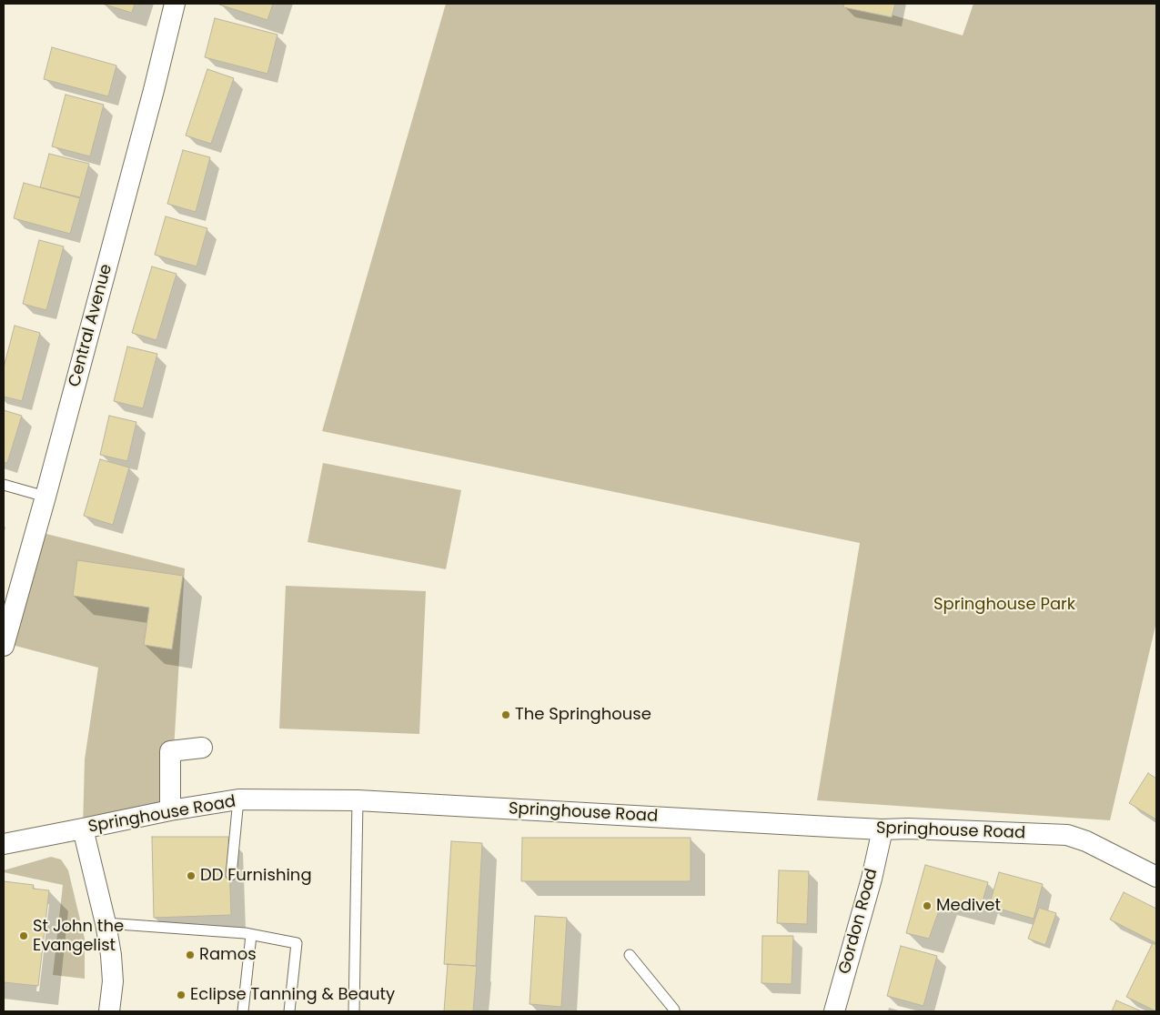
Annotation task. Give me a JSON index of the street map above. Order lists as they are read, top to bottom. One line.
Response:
{"streets":{"street":["Central Avenue","Springhouse Road","Gordon Road"]},"crossings":[["Springhouse Road","Gordon Road"]],"parks":["Springhouse Park"],"places":["The Springhouse","DD Furnishing","Medivet","St John the Evangelist","Ramos","Eclipse Tanning & Beauty"]}
